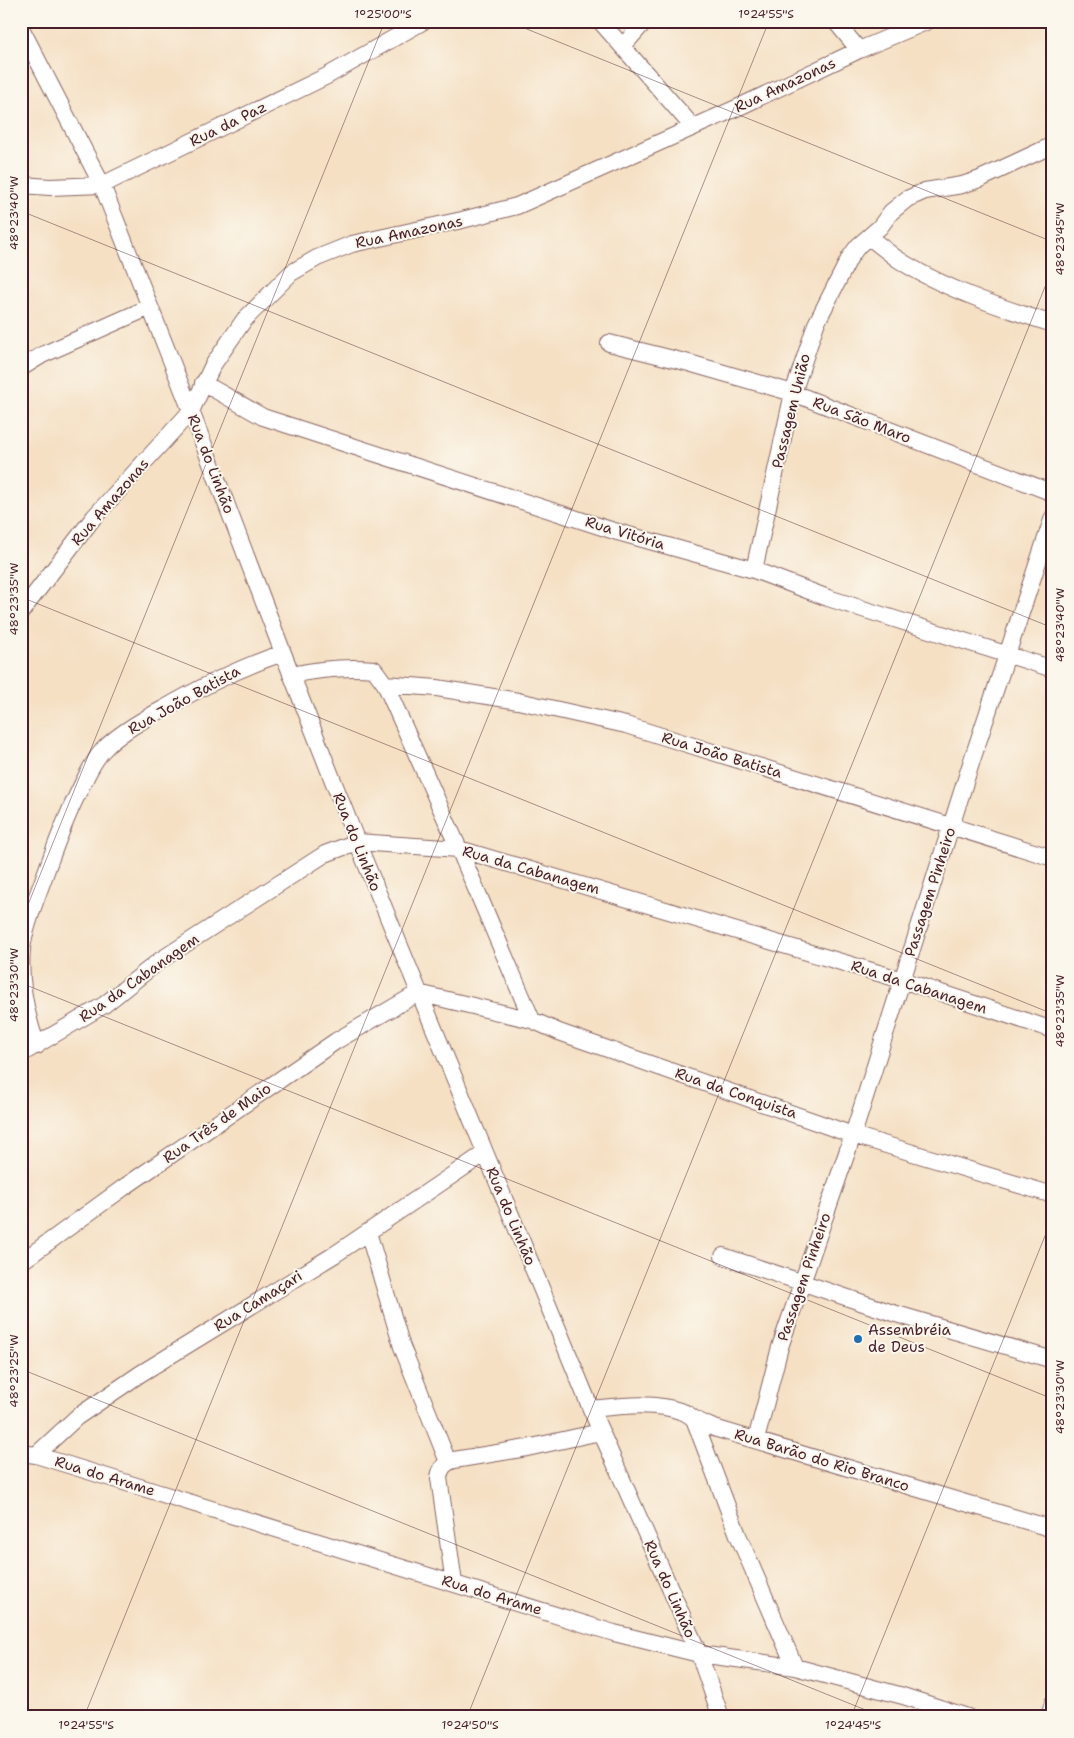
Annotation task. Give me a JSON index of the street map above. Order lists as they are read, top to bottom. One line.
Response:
{"streets":{"street":["Rua Amazonas","Rua da Paz","Passagem União","Rua São Maro","Rua do Linhão","Rua Vitória","Rua João Batista","Rua da Cabanagem","Passagem Pinheiro","Rua da Conquista","Rua Três de Maio","Rua Camaçari","Rua Barão do Rio Branco","Rua do Arame"]},"crossings":[["Rua Amazonas","Rua do Linhão"],["Rua Amazonas","Rua Vitória"],["Rua da Paz","Rua do Linhão"],["Passagem União","Rua São Maro"],["Passagem União","Rua Vitória"],["Rua do Linhão","Rua João Batista"],["Rua do Linhão","Rua da Cabanagem"],["Rua do Linhão","Rua da Conquista"],["Rua do Linhão","Rua Três de Maio"],["Rua do Linhão","Rua Camaçari"],["Rua do Linhão","Rua Barão do Rio Branco"],["Rua do Linhão","Rua do Arame"],["Rua Vitória","Passagem Pinheiro"],["Rua João Batista","Rua da Cabanagem"],["Rua João Batista","Passagem Pinheiro"],["Rua da Cabanagem","Passagem Pinheiro"],["Passagem Pinheiro","Rua da Conquista"],["Passagem Pinheiro","Rua Barão do Rio Branco"],["Rua da Conquista","Rua Três de Maio"],["Rua Camaçari","Rua do Arame"]],"places":["Assembréia de Deus"],"coordinates":["1°25'00\"S","1°24'55\"S","48°23'40\"W","48°23'45\"W","48°23'35\"W","48°23'30\"W","48°23'25\"W","1°24'50\"S","1°24'45\"S"]}
